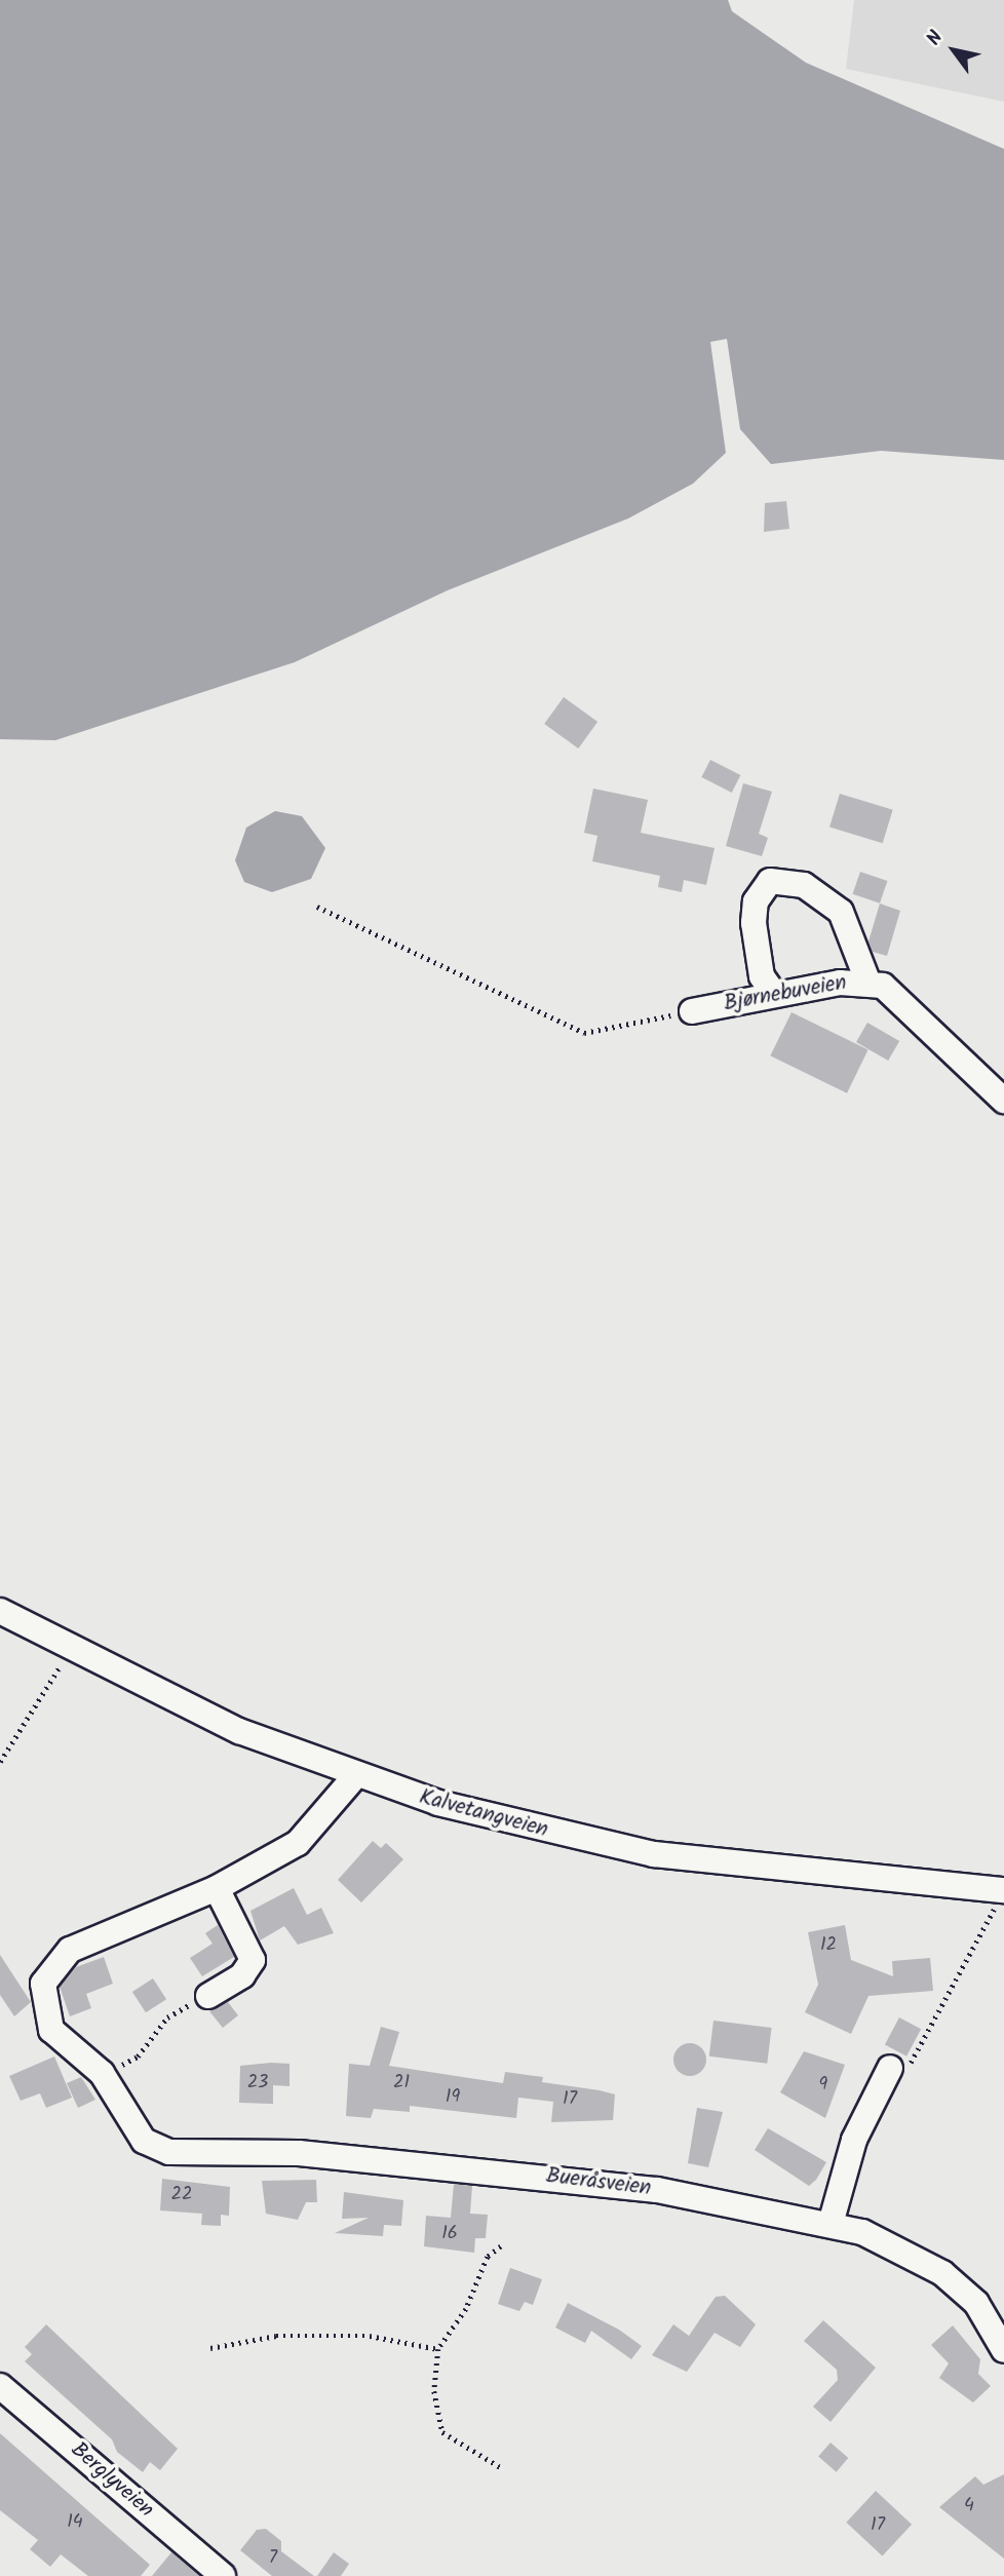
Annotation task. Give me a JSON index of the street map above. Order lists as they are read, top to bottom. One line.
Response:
{"streets":{"street":["Bjørnebuveien","Kalvetangveien","Bueråsveien","Berglyveien"]},"house_numbers":["12","23","21","9","19","17","22","16","4","14","17","7"],"north":"top left"}
